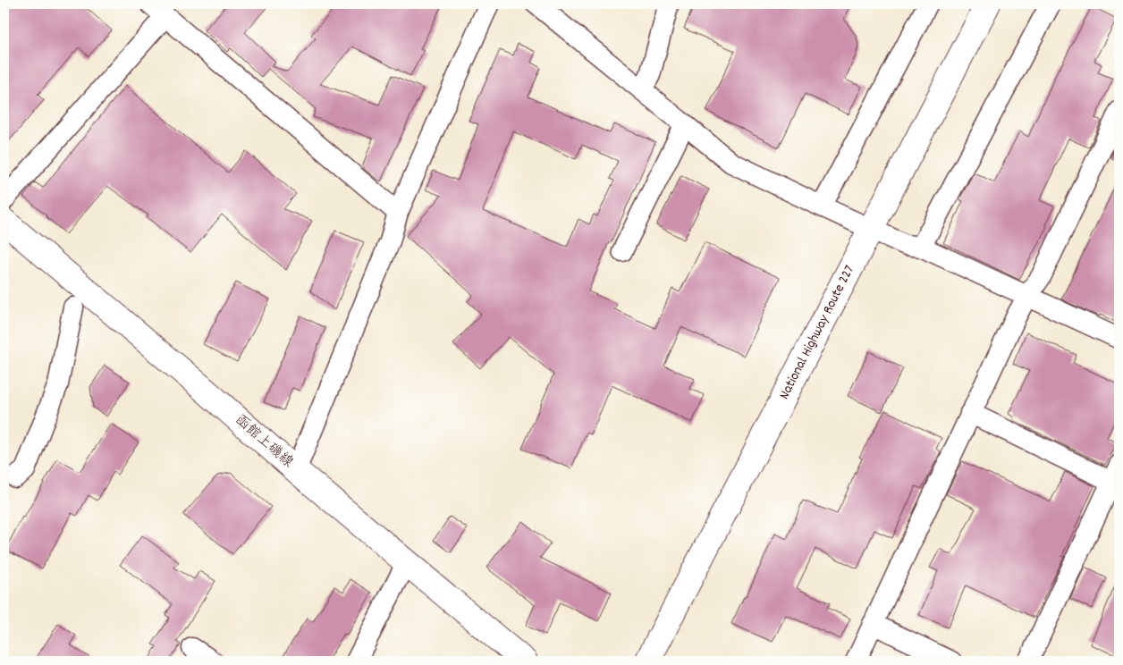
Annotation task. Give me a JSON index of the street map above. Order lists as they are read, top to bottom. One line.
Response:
{"streets":{"main road":["National Highway Route 227","函館上磯線"]}}
